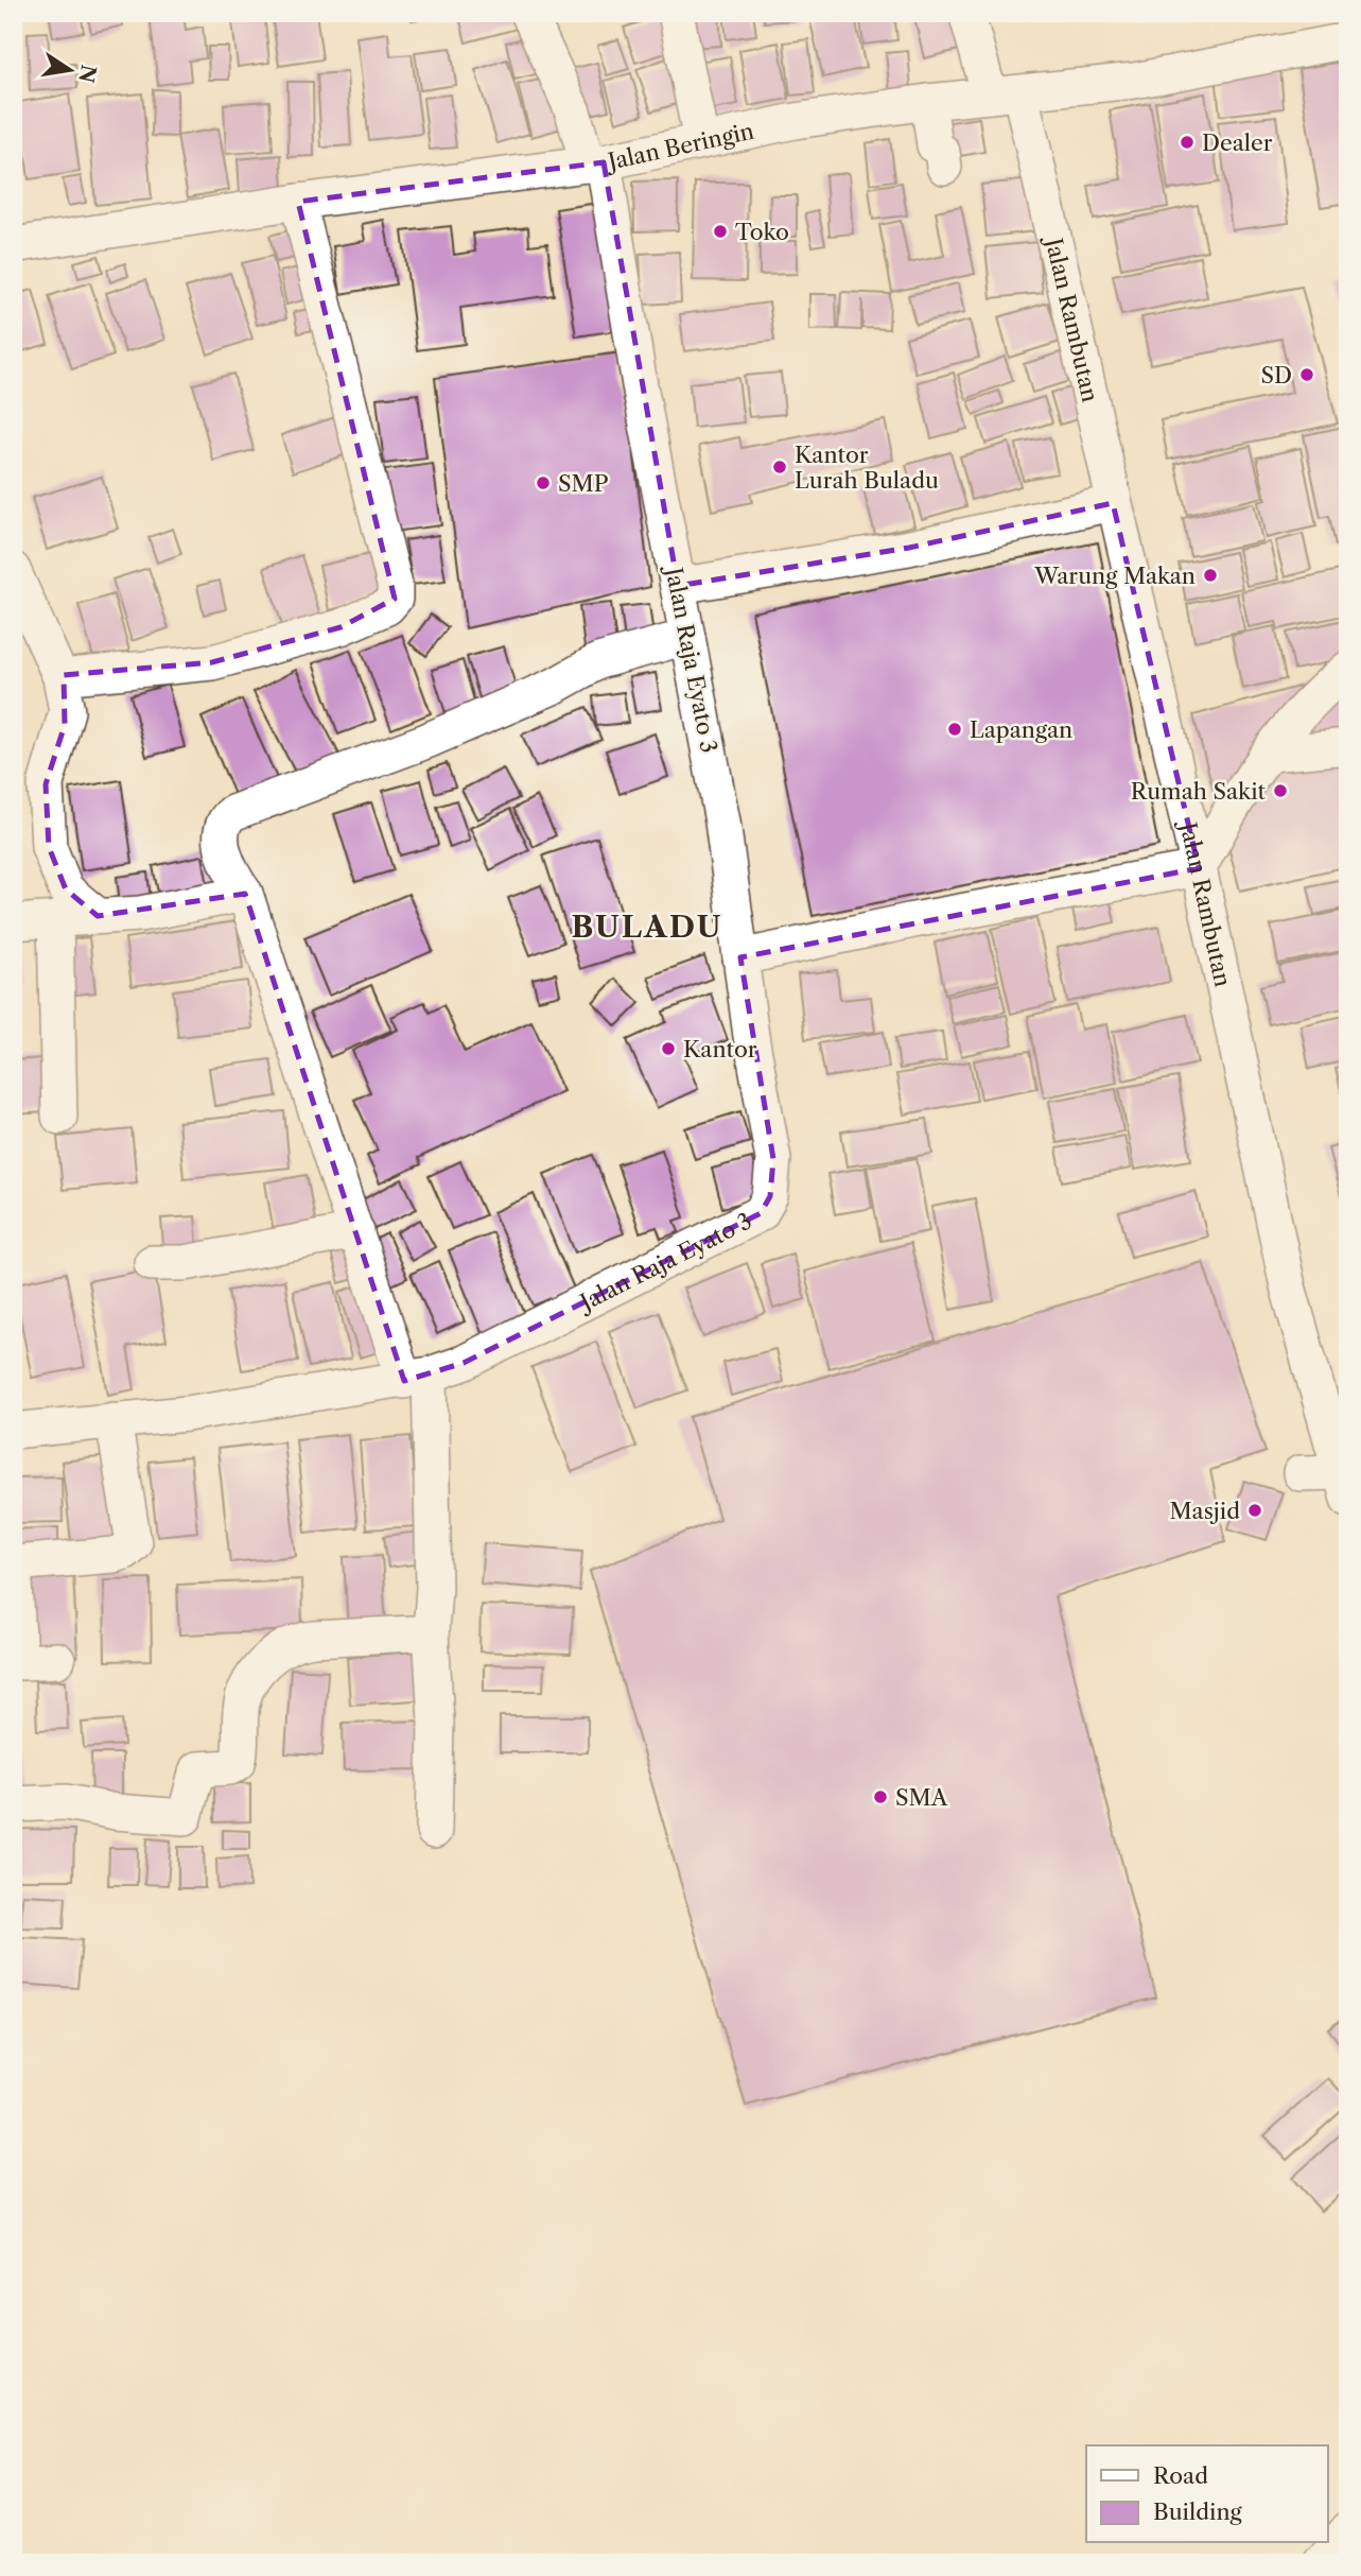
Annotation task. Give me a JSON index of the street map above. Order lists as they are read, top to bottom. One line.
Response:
{"streets":{"street":["Jalan Beringin","Jalan Rambutan","Jalan Raja Eyato 3"]},"crossings":[["Jalan Beringin","Jalan Rambutan"],["Jalan Beringin","Jalan Raja Eyato 3"]],"districts":["BULADU"],"places":["Dealer","Toko","SD","Kantor Lurah Buladu","SMP","Warung Makan","Lapangan","Rumah Sakit","Kantor","Masjid","SMA"],"legend":["Road","Building"],"north":"right"}
